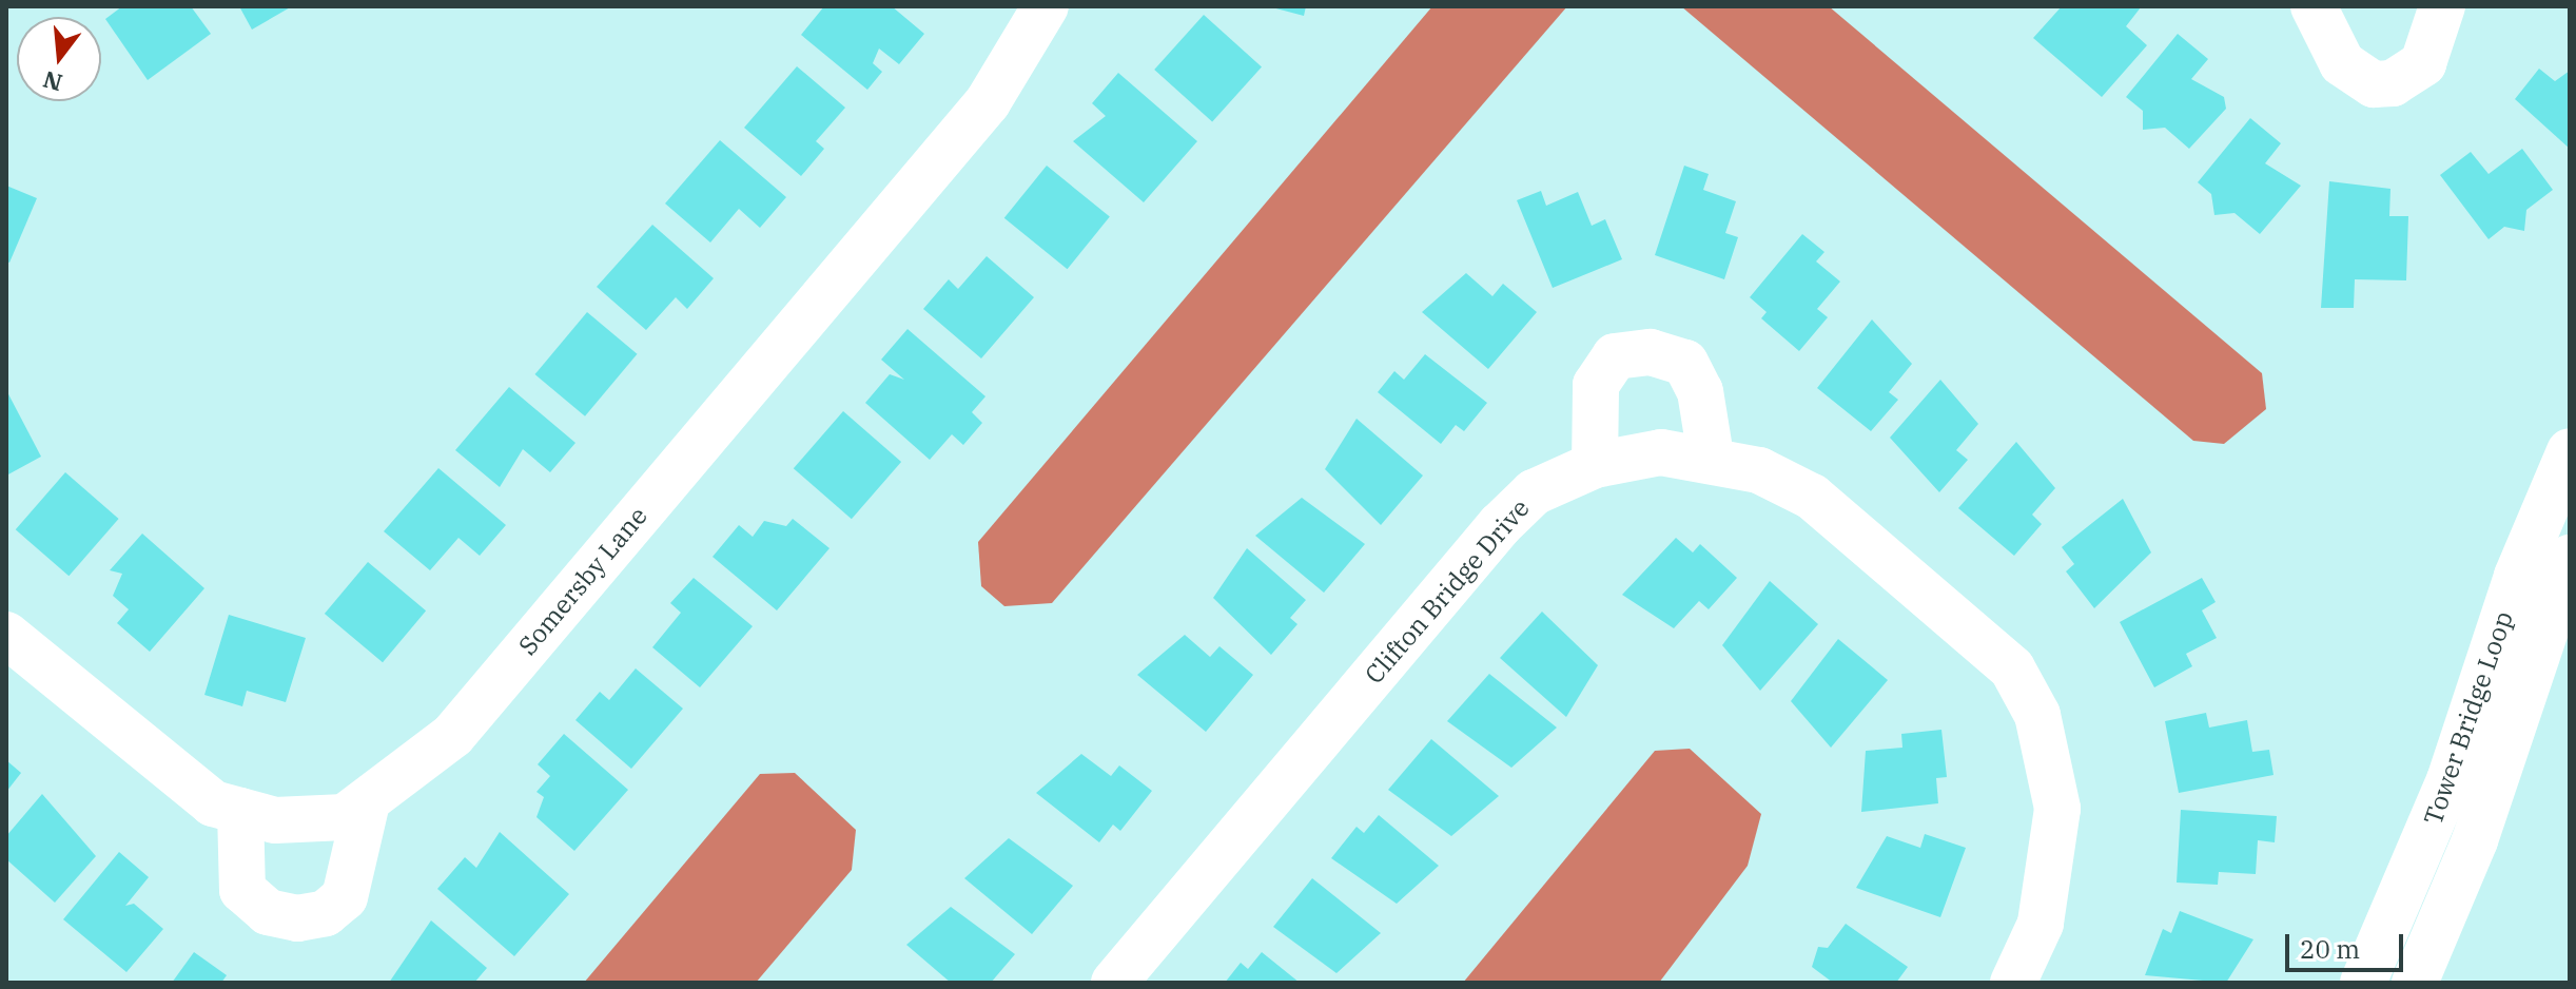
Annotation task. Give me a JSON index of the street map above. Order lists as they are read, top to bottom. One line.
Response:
{"streets":{"street":["Somersby Lane","Clifton Bridge Drive","Tower Bridge Loop"]},"scale_bar":"20 m","north":"bottom"}
